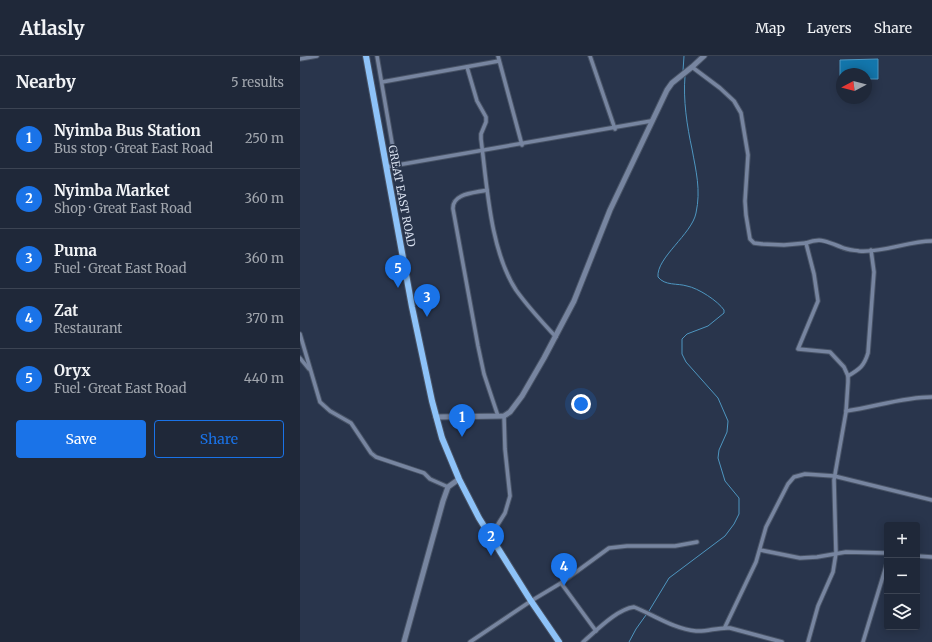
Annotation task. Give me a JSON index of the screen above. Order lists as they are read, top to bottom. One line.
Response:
{"streets":{"highway":["GREAT EAST ROAD"]},"north":"left","page":{"header":"Atlasly","nav":["Map","Layers","Share"],"heading":["Nearby","5 results"],"list":[{"mark":"1","name":"Nyimba Bus Station","note":"Bus stop · Great East Road","value":"250 m"},{"mark":"2","name":"Nyimba Market","note":"Shop · Great East Road","value":"360 m"},{"mark":"3","name":"Puma","note":"Fuel · Great East Road","value":"360 m"},{"mark":"4","name":"Zat","note":"Restaurant","value":"370 m"},{"mark":"5","name":"Oryx","note":"Fuel · Great East Road","value":"440 m"}],"pins":["5","3","1","2","4"],"buttons":["Save","Share"],"map_buttons":["+","−"]}}
